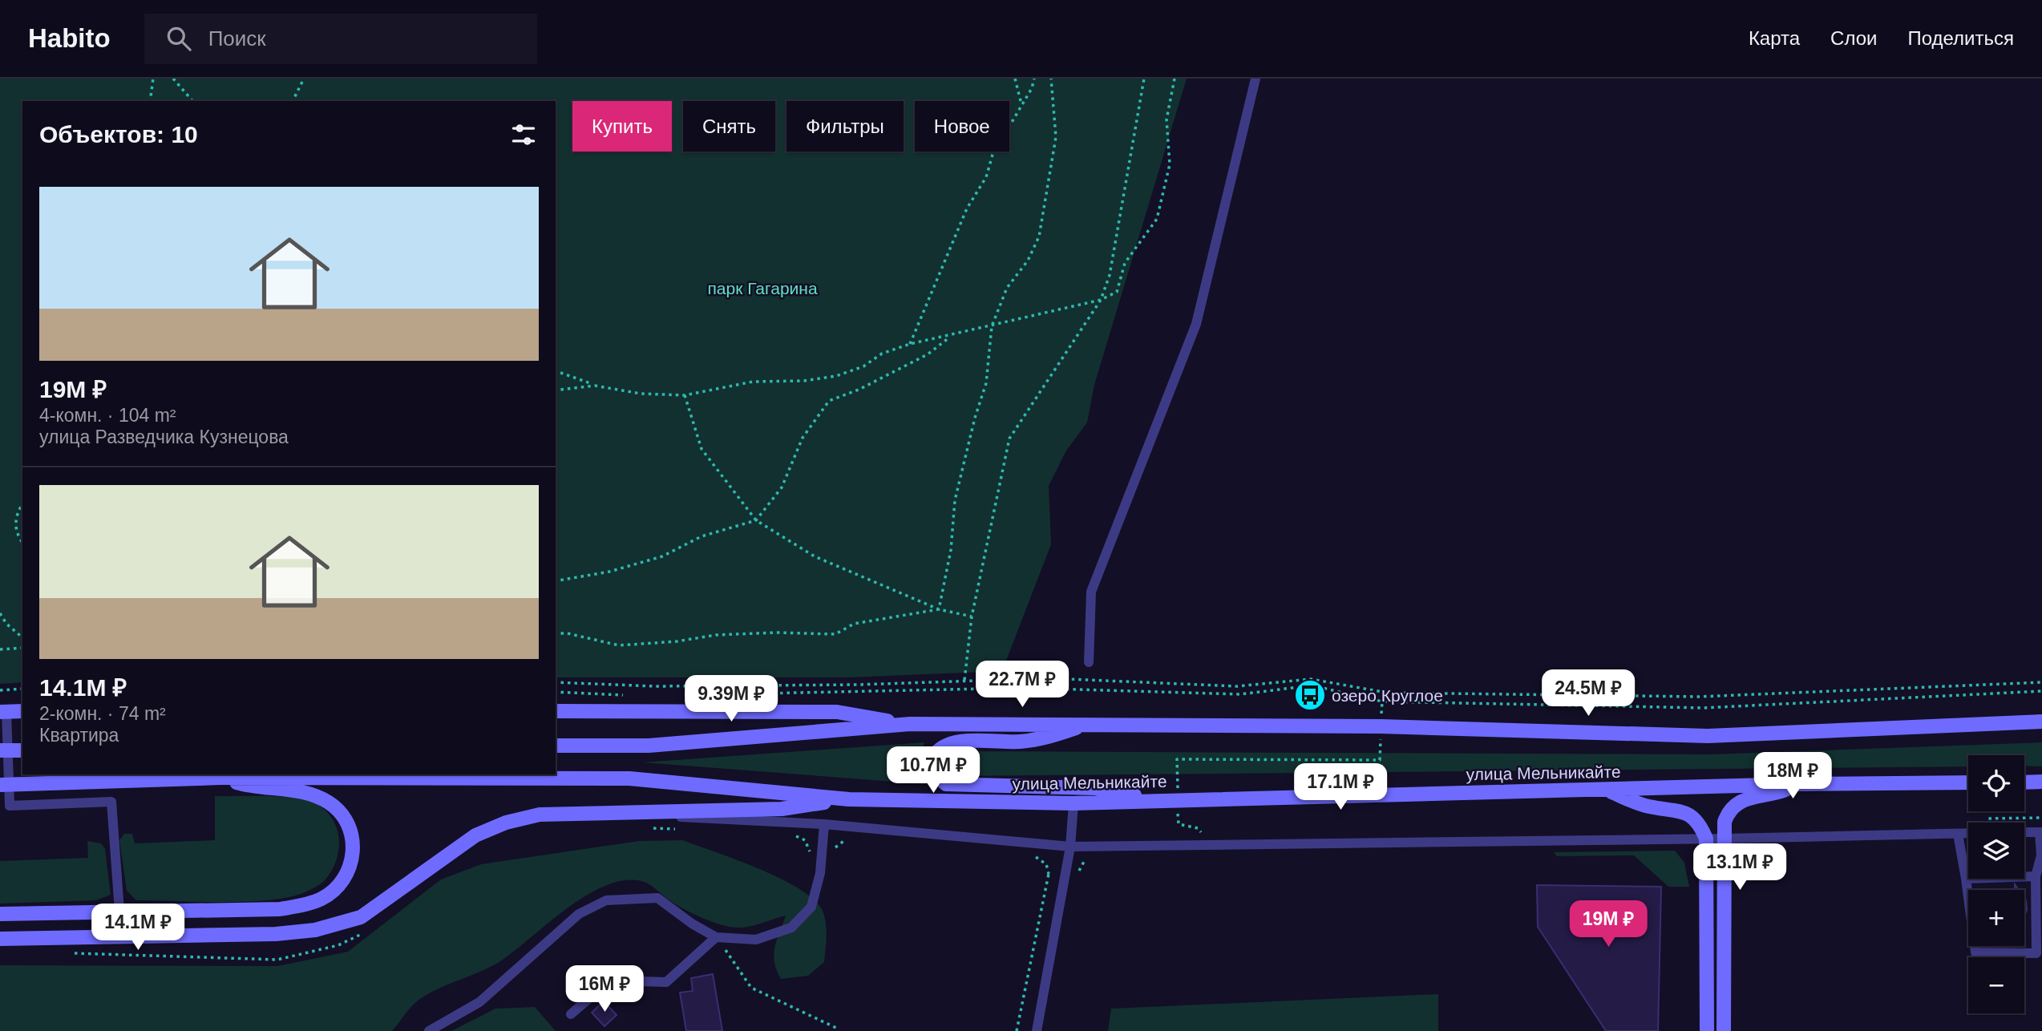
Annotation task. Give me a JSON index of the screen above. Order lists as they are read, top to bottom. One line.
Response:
{"streets":{"main road":["улица Мельникайте"]},"parks":["парк Гагарина"],"places":{"bus stop":["озеро Круглое"]},"page":{"header":"Habito","search":"Поиск","nav":["Карта","Слои","Поделиться"],"chip":["Купить","Снять","Фильтры","Новое"],"heading":"Объектов: 10","list":[{"name":"19M ₽","note":"4-комн. · 104 m² · улица Разведчика Кузнецова"},{"name":"14.1M ₽","note":"2-комн. · 74 m² · Квартира"}],"price":["22.7M ₽","24.5M ₽","9.39M ₽","10.7M ₽","18M ₽","17.1M ₽","13.1M ₽","19M ₽","14.1M ₽","16M ₽"],"map_buttons":["+","−"]}}
